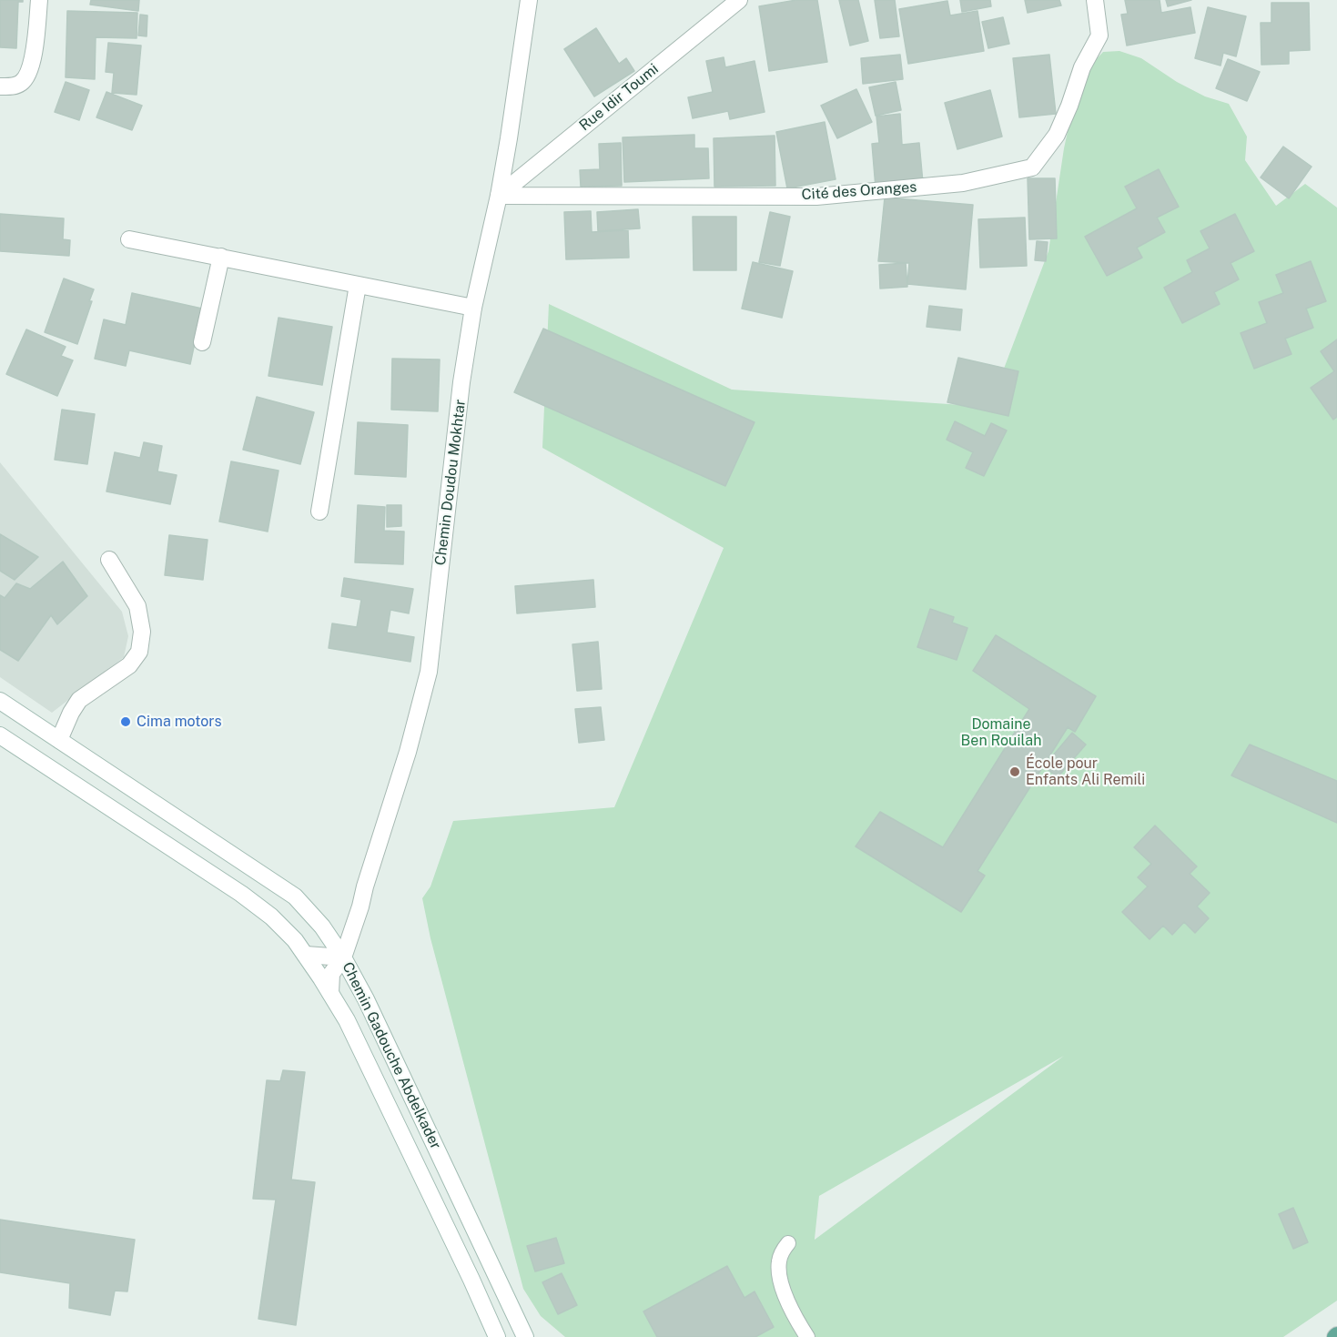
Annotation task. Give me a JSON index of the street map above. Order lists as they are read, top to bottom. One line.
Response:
{"streets":{"street":["Rue Idir Toumi","Cité des Oranges","Chemin Doudou Mokhtar","Chemin Gadouche Abdelkader"]},"crossings":[["Rue Idir Toumi","Cité des Oranges"],["Rue Idir Toumi","Chemin Doudou Mokhtar"],["Cité des Oranges","Chemin Doudou Mokhtar"],["Chemin Doudou Mokhtar","Chemin Gadouche Abdelkader"]],"parks":["Domaine Ben Rouilah"],"places":["Cima motors","École pour Enfants Ali Remili"]}
